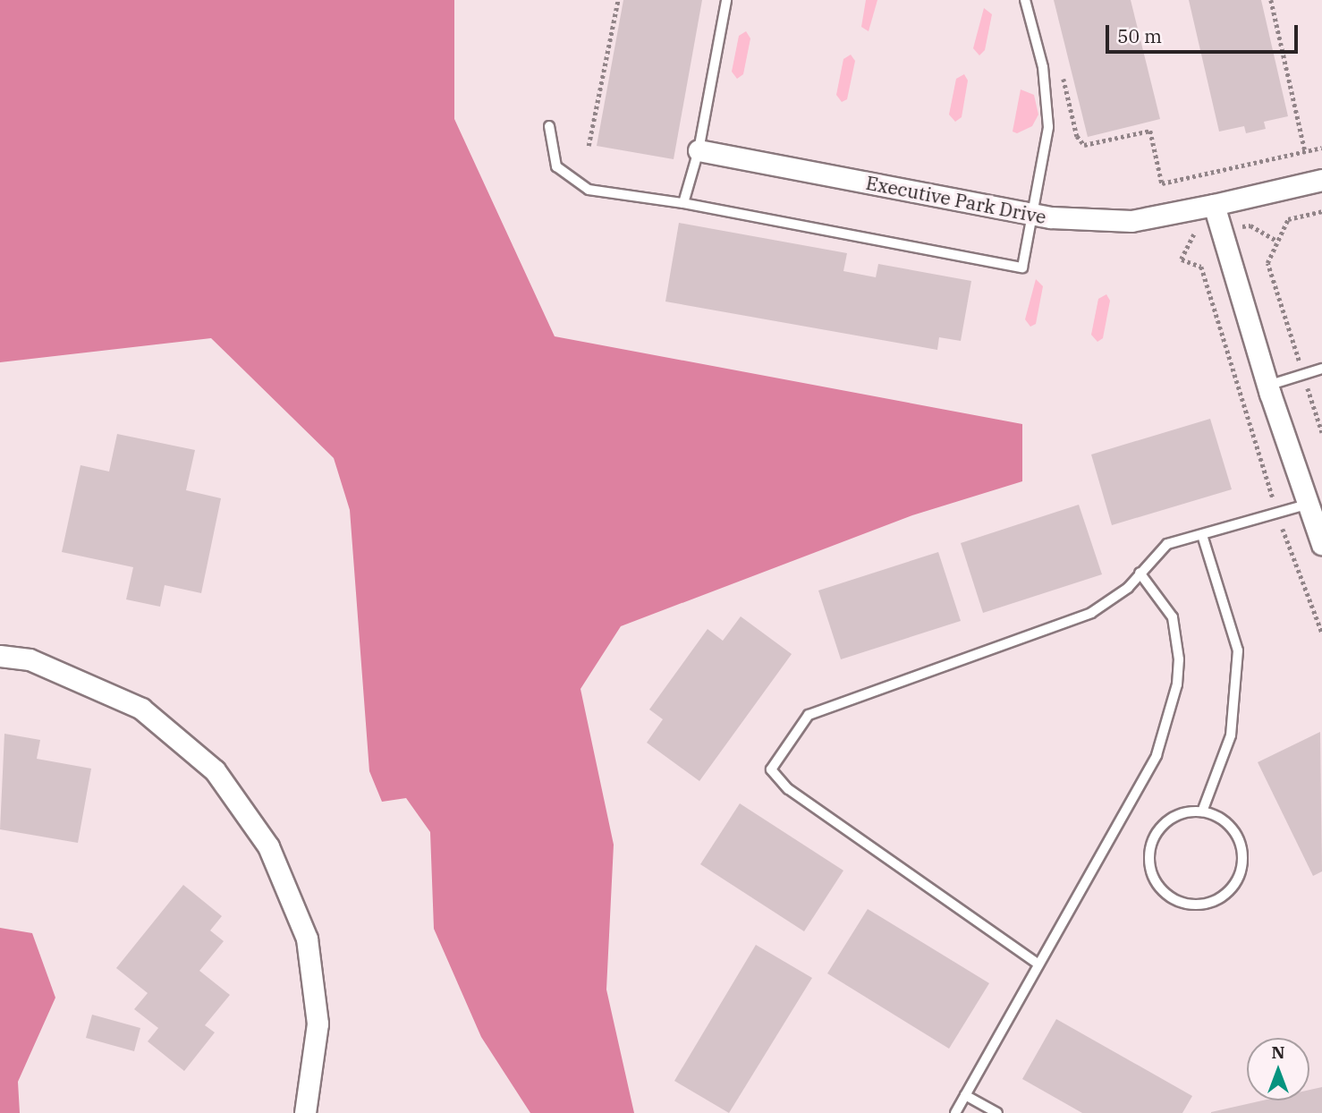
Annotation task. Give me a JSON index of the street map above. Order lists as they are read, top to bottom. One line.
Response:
{"streets":{"street":["Executive Park Drive"]},"scale_bar":"50 m","north":"top"}
